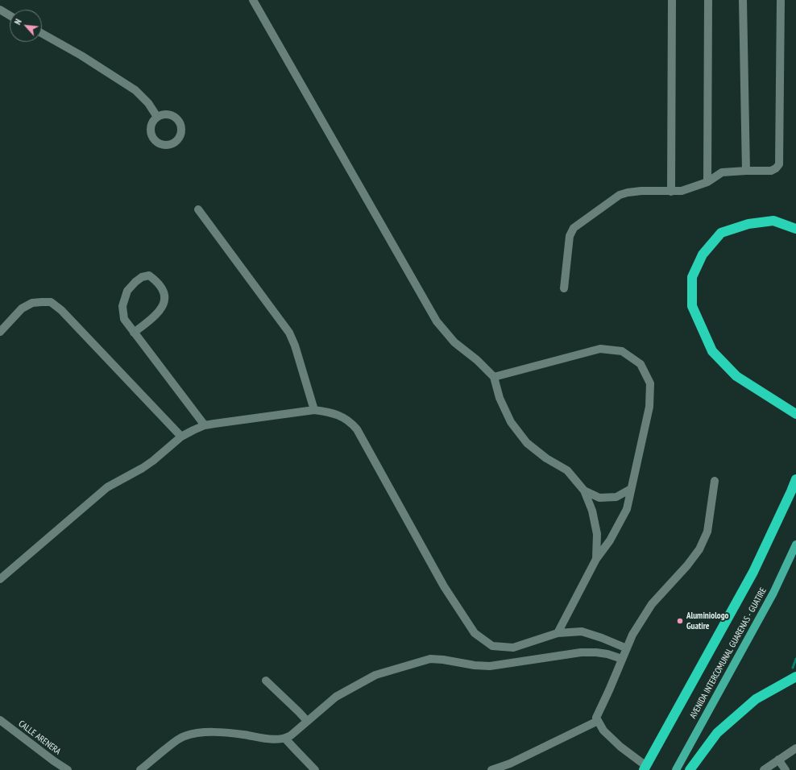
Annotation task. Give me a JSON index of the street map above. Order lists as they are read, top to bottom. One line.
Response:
{"streets":{"highway":["AVENIDA INTERCOMUNAL GUARENAS - GUATIRE"],"street":["CALLE ARENERA"]},"places":["Aluminiologo Guatire"],"north":"top left"}
